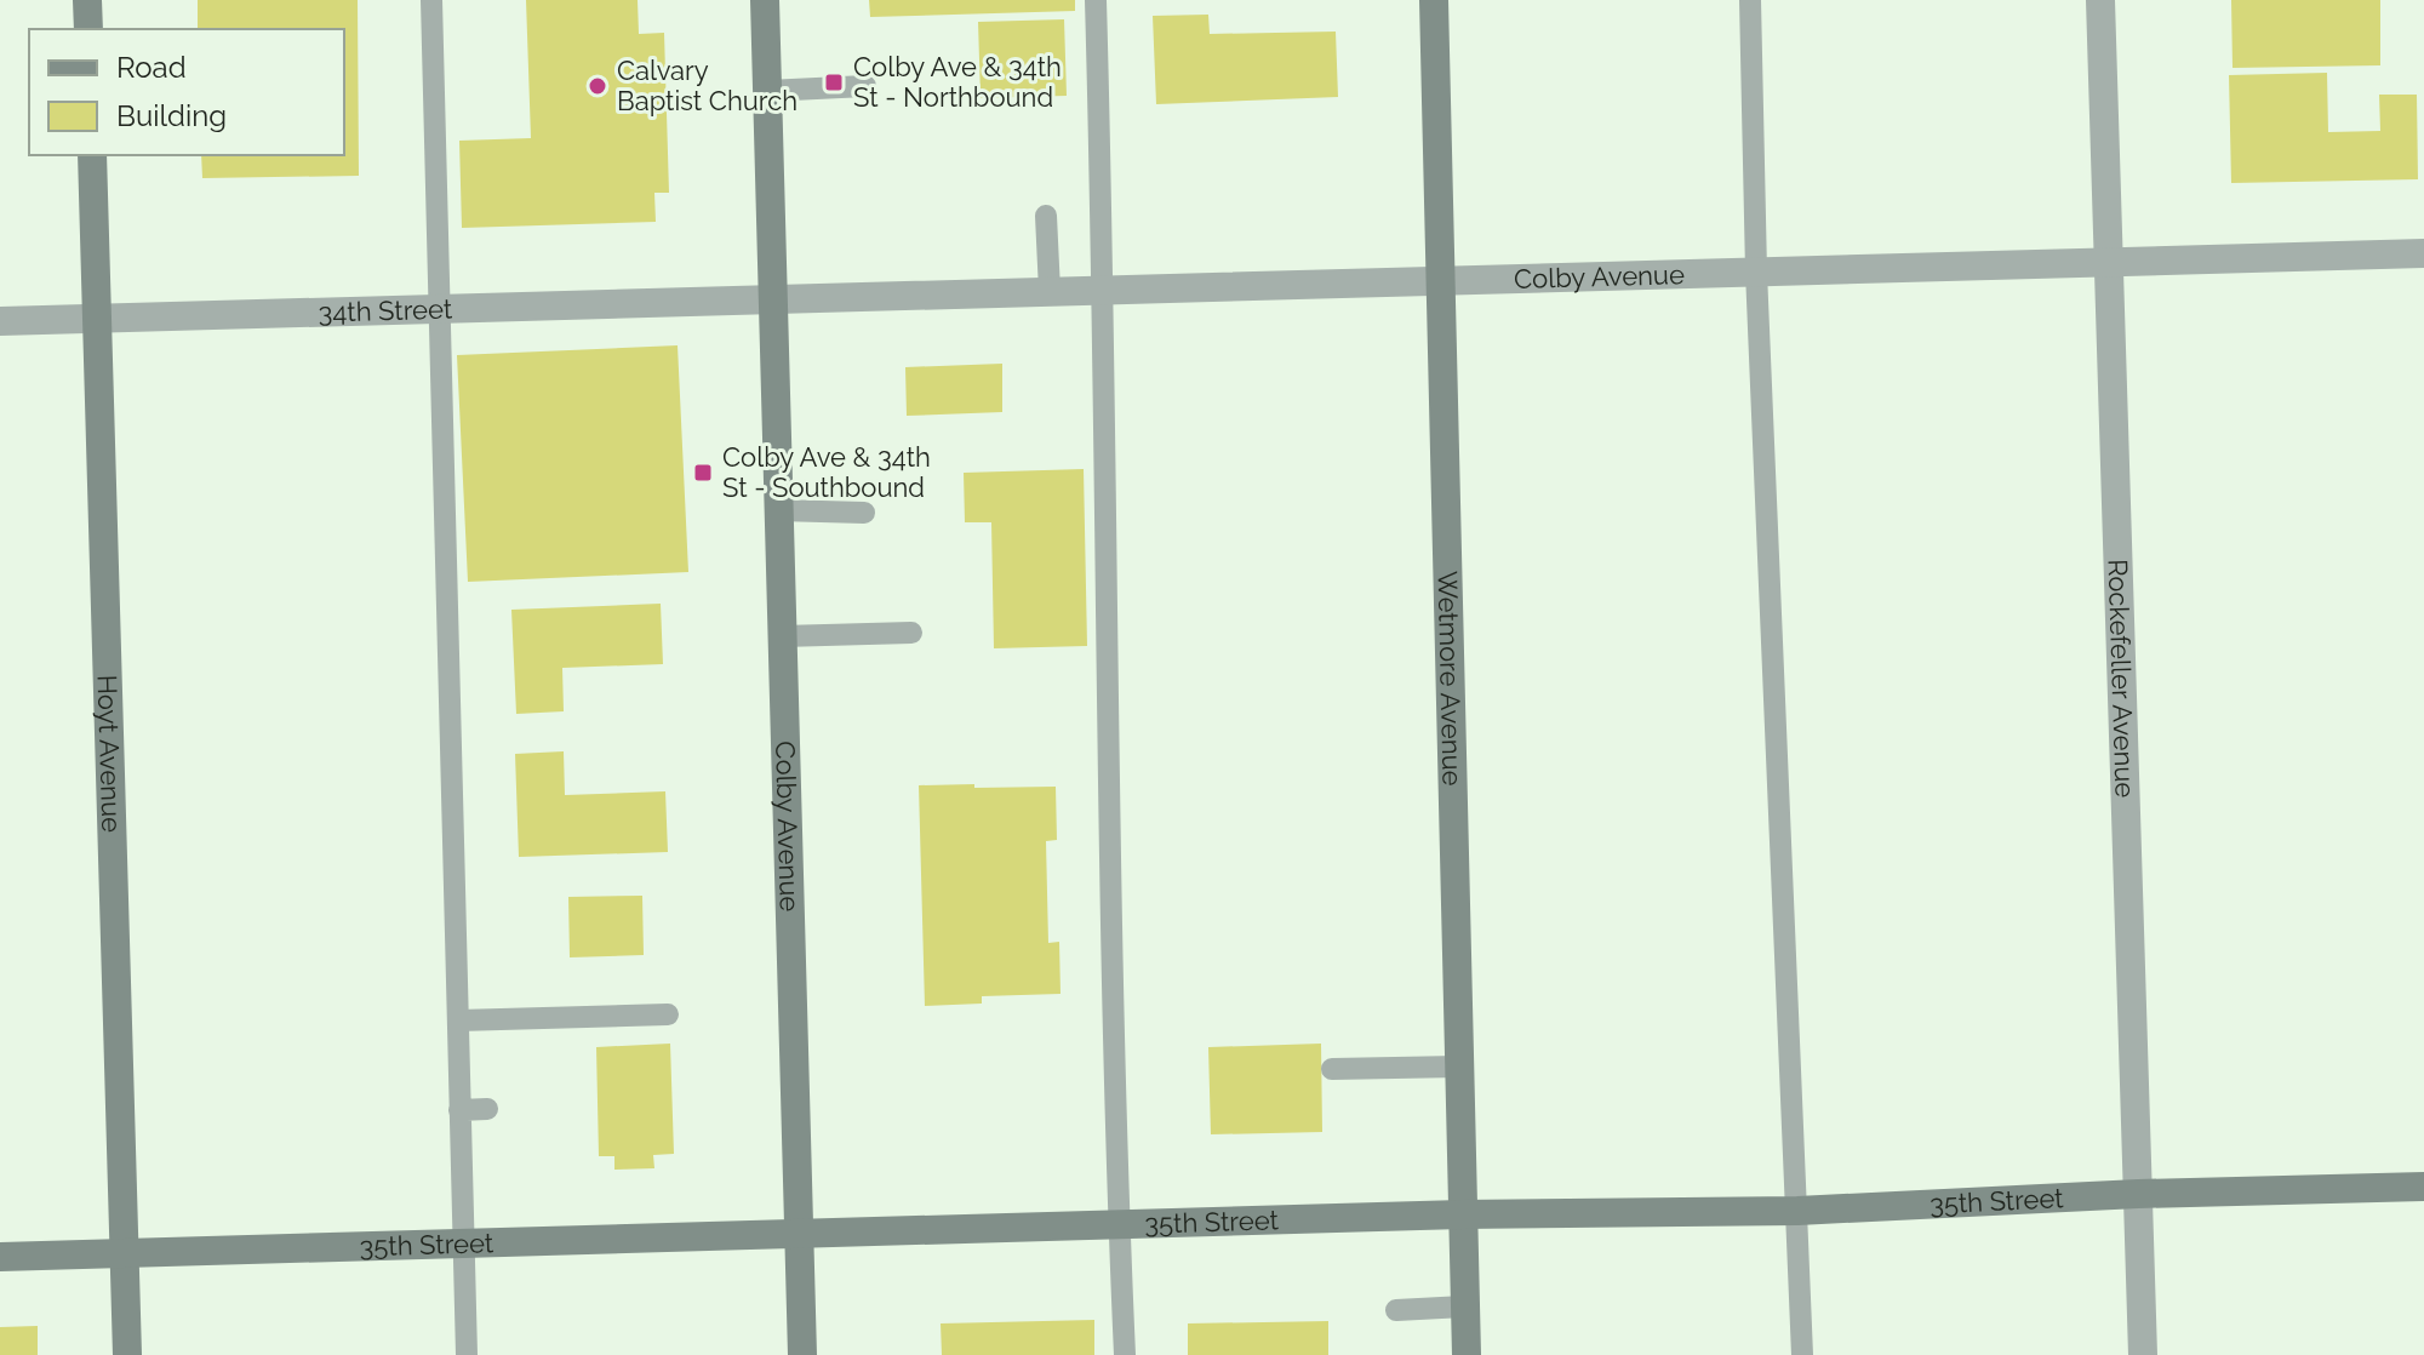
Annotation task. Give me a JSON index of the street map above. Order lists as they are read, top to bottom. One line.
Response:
{"streets":{"street":["Colby Avenue","34th Street","Wetmore Avenue","Rockefeller Avenue","Hoyt Avenue","35th Street"]},"crossings":[["Colby Avenue","34th Street"],["Colby Avenue","Wetmore Avenue"],["Colby Avenue","Rockefeller Avenue"],["Colby Avenue","35th Street"],["34th Street","Hoyt Avenue"],["Wetmore Avenue","35th Street"],["Rockefeller Avenue","35th Street"],["Hoyt Avenue","35th Street"]],"places":{"transit":["Colby Ave & 34th St - Northbound","Colby Ave & 34th St - Southbound"],"other":["Calvary Baptist Church"]},"legend":["Road","Building"]}
